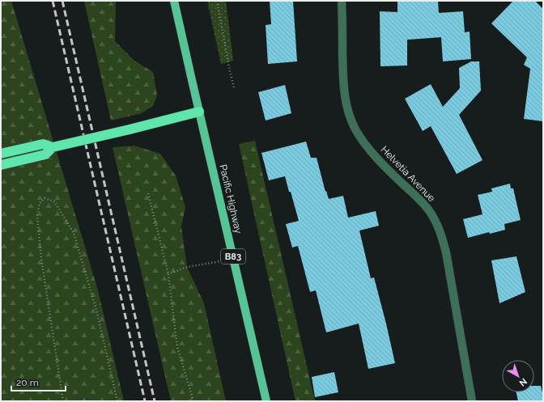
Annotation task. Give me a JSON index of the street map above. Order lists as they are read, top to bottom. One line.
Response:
{"streets":{"main road":["Pacific Highway","B83"],"street":["Helvetia Avenue"]},"scale_bar":"20 m","north":"bottom right"}
